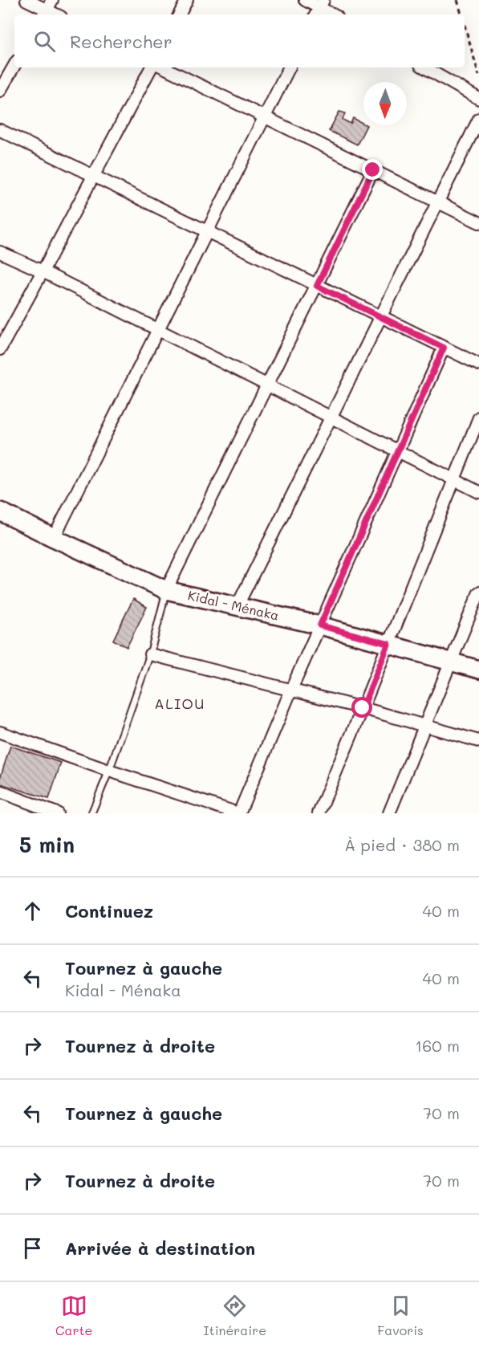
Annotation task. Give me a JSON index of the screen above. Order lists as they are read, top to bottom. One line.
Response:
{"streets":{"main road":["Kidal - Ménaka"]},"districts":["ALIOU"],"north":"bottom","page":{"search":"Rechercher","heading":["5 min","À pied · 380 m"],"list":[["Continuez","40 m"],["Tournez à gauche","Kidal - Ménaka","40 m"],["Tournez à droite","160 m"],["Tournez à gauche","70 m"],["Tournez à droite","70 m"],"Arrivée à destination"],"nav":["Carte","Itinéraire","Favoris"]}}
